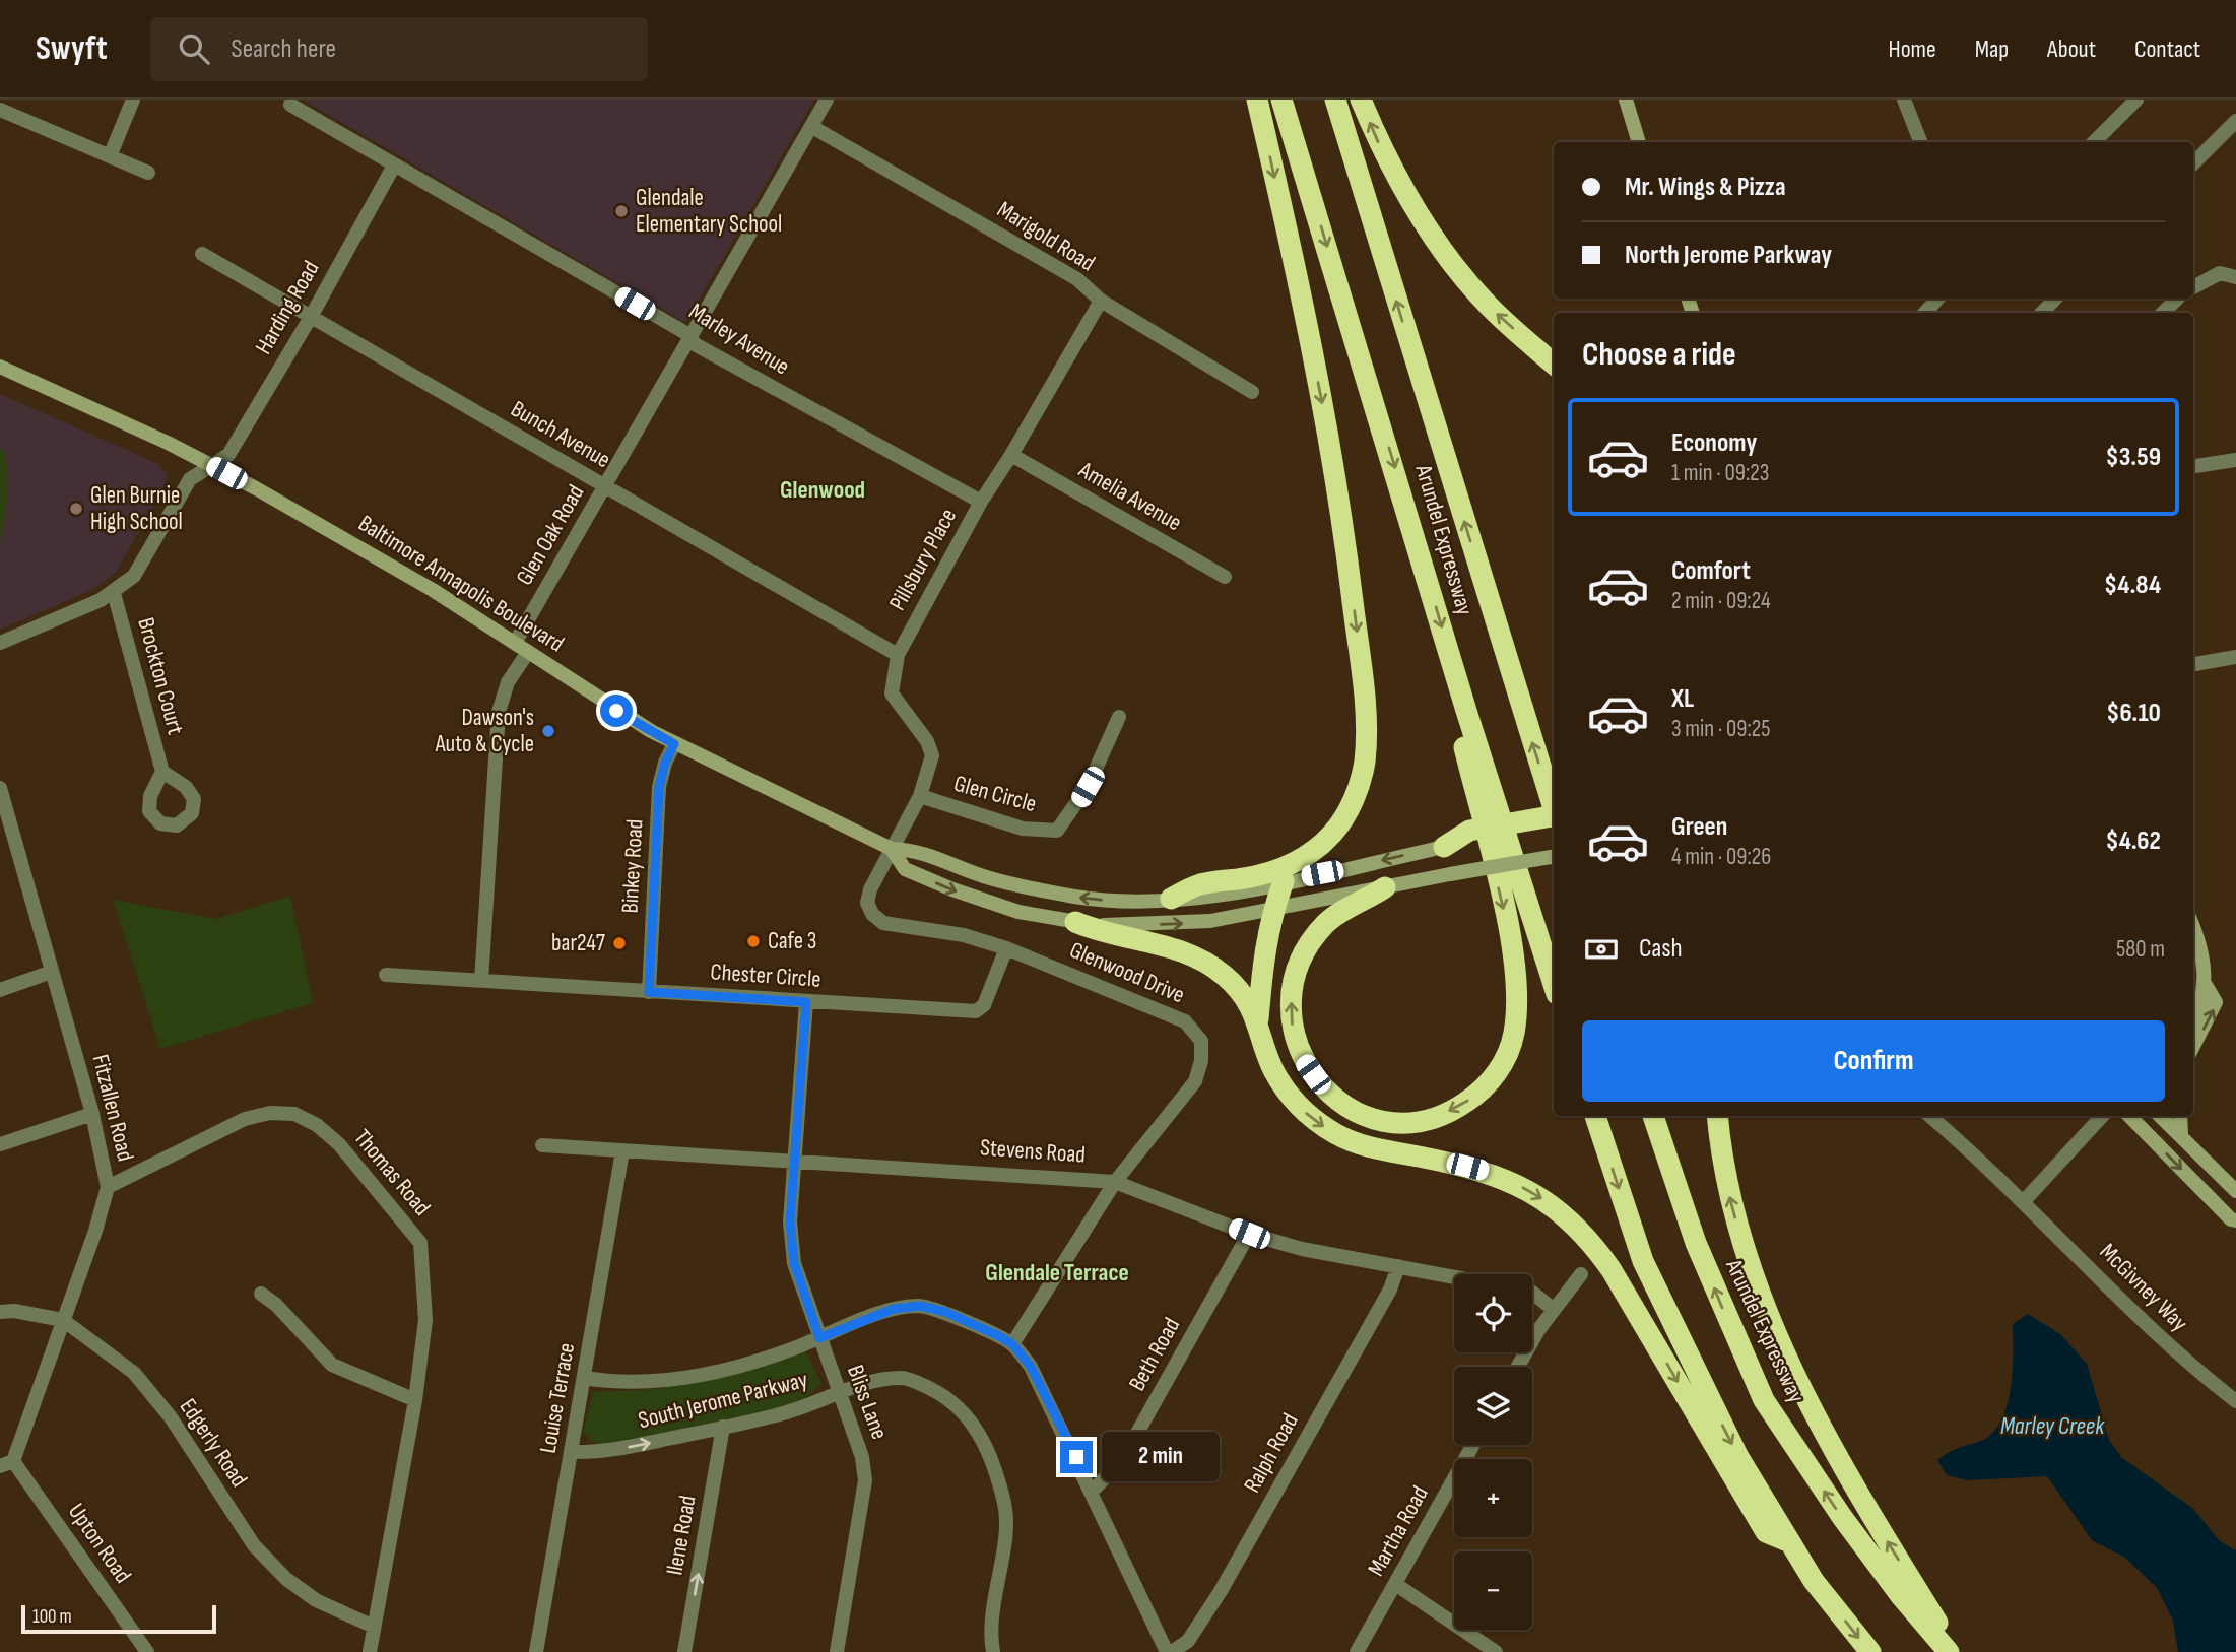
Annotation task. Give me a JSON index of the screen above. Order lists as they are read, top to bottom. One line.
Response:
{"streets":{"highway":["Arundel Expressway"],"main road":["Baltimore Annapolis Boulevard"],"street":["Marigold Road","Harding Road","Marley Avenue","Bunch Avenue","Amelia Avenue","Glen Oak Road","Pillsbury Place","Brockton Court","Glen Circle","Binkey Road","Glenwood Drive","Chester Circle","Fitzallen Road","Stevens Road","Thomas Road","McGivney Way","Beth Road","Louise Terrace","South Jerome Parkway","Bliss Lane","Edgerly Road","Ralph Road","Martha Road","Ilene Road","Upton Road"]},"crossings":[["Marigold Road","Glen Oak Road"],["Marigold Road","Pillsbury Place"],["Harding Road","Marley Avenue"],["Harding Road","Bunch Avenue"],["Harding Road","Baltimore Annapolis Boulevard"],["Harding Road","Brockton Court"],["Marley Avenue","Glen Oak Road"],["Marley Avenue","Pillsbury Place"],["Bunch Avenue","Glen Oak Road"],["Bunch Avenue","Pillsbury Place"],["Amelia Avenue","Pillsbury Place"],["Glen Oak Road","Baltimore Annapolis Boulevard"],["Pillsbury Place","Baltimore Annapolis Boulevard"],["Pillsbury Place","Glen Circle"],["Pillsbury Place","Glenwood Drive"],["Baltimore Annapolis Boulevard","Binkey Road"],["Baltimore Annapolis Boulevard","Glenwood Drive"],["Binkey Road","Chester Circle"],["Glenwood Drive","Chester Circle"],["Glenwood Drive","Stevens Road"],["Chester Circle","Bliss Lane"],["Fitzallen Road","Thomas Road"],["Fitzallen Road","Edgerly Road"],["Fitzallen Road","Upton Road"],["Stevens Road","Beth Road"],["Stevens Road","Louise Terrace"],["Stevens Road","Bliss Lane"],["Stevens Road","Ralph Road"],["Thomas Road","Edgerly Road"],["Louise Terrace","South Jerome Parkway"],["South Jerome Parkway","Bliss Lane"],["South Jerome Parkway","Ilene Road"]],"one_way":["Ilene Road"],"districts":["Glenwood","Glendale Terrace"],"water":["Marley Creek"],"places":["Glendale Elementary School","Glen Burnie High School","Dawson's Auto & Cycle","Cafe 3","bar247"],"scale_bar":"100 m","page":{"header":"Swyft","search":"Search here","nav":["Home","Map","About","Contact"],"banner":["Mr. Wings & Pizza","North Jerome Parkway"],"heading":"Choose a ride","list":[{"name":"Economy","note":"1 min · 09:23","value":"$3.59"},{"name":"Comfort","note":"2 min · 09:24","value":"$4.84"},{"name":"XL","note":"3 min · 09:25","value":"$6.10"},{"name":"Green","note":"4 min · 09:26","value":"$4.62"}],"pay":["Cash","580 m"],"buttons":"Confirm","map_buttons":["+","−"],"bubble":"2 min","scale":"100 m"}}
